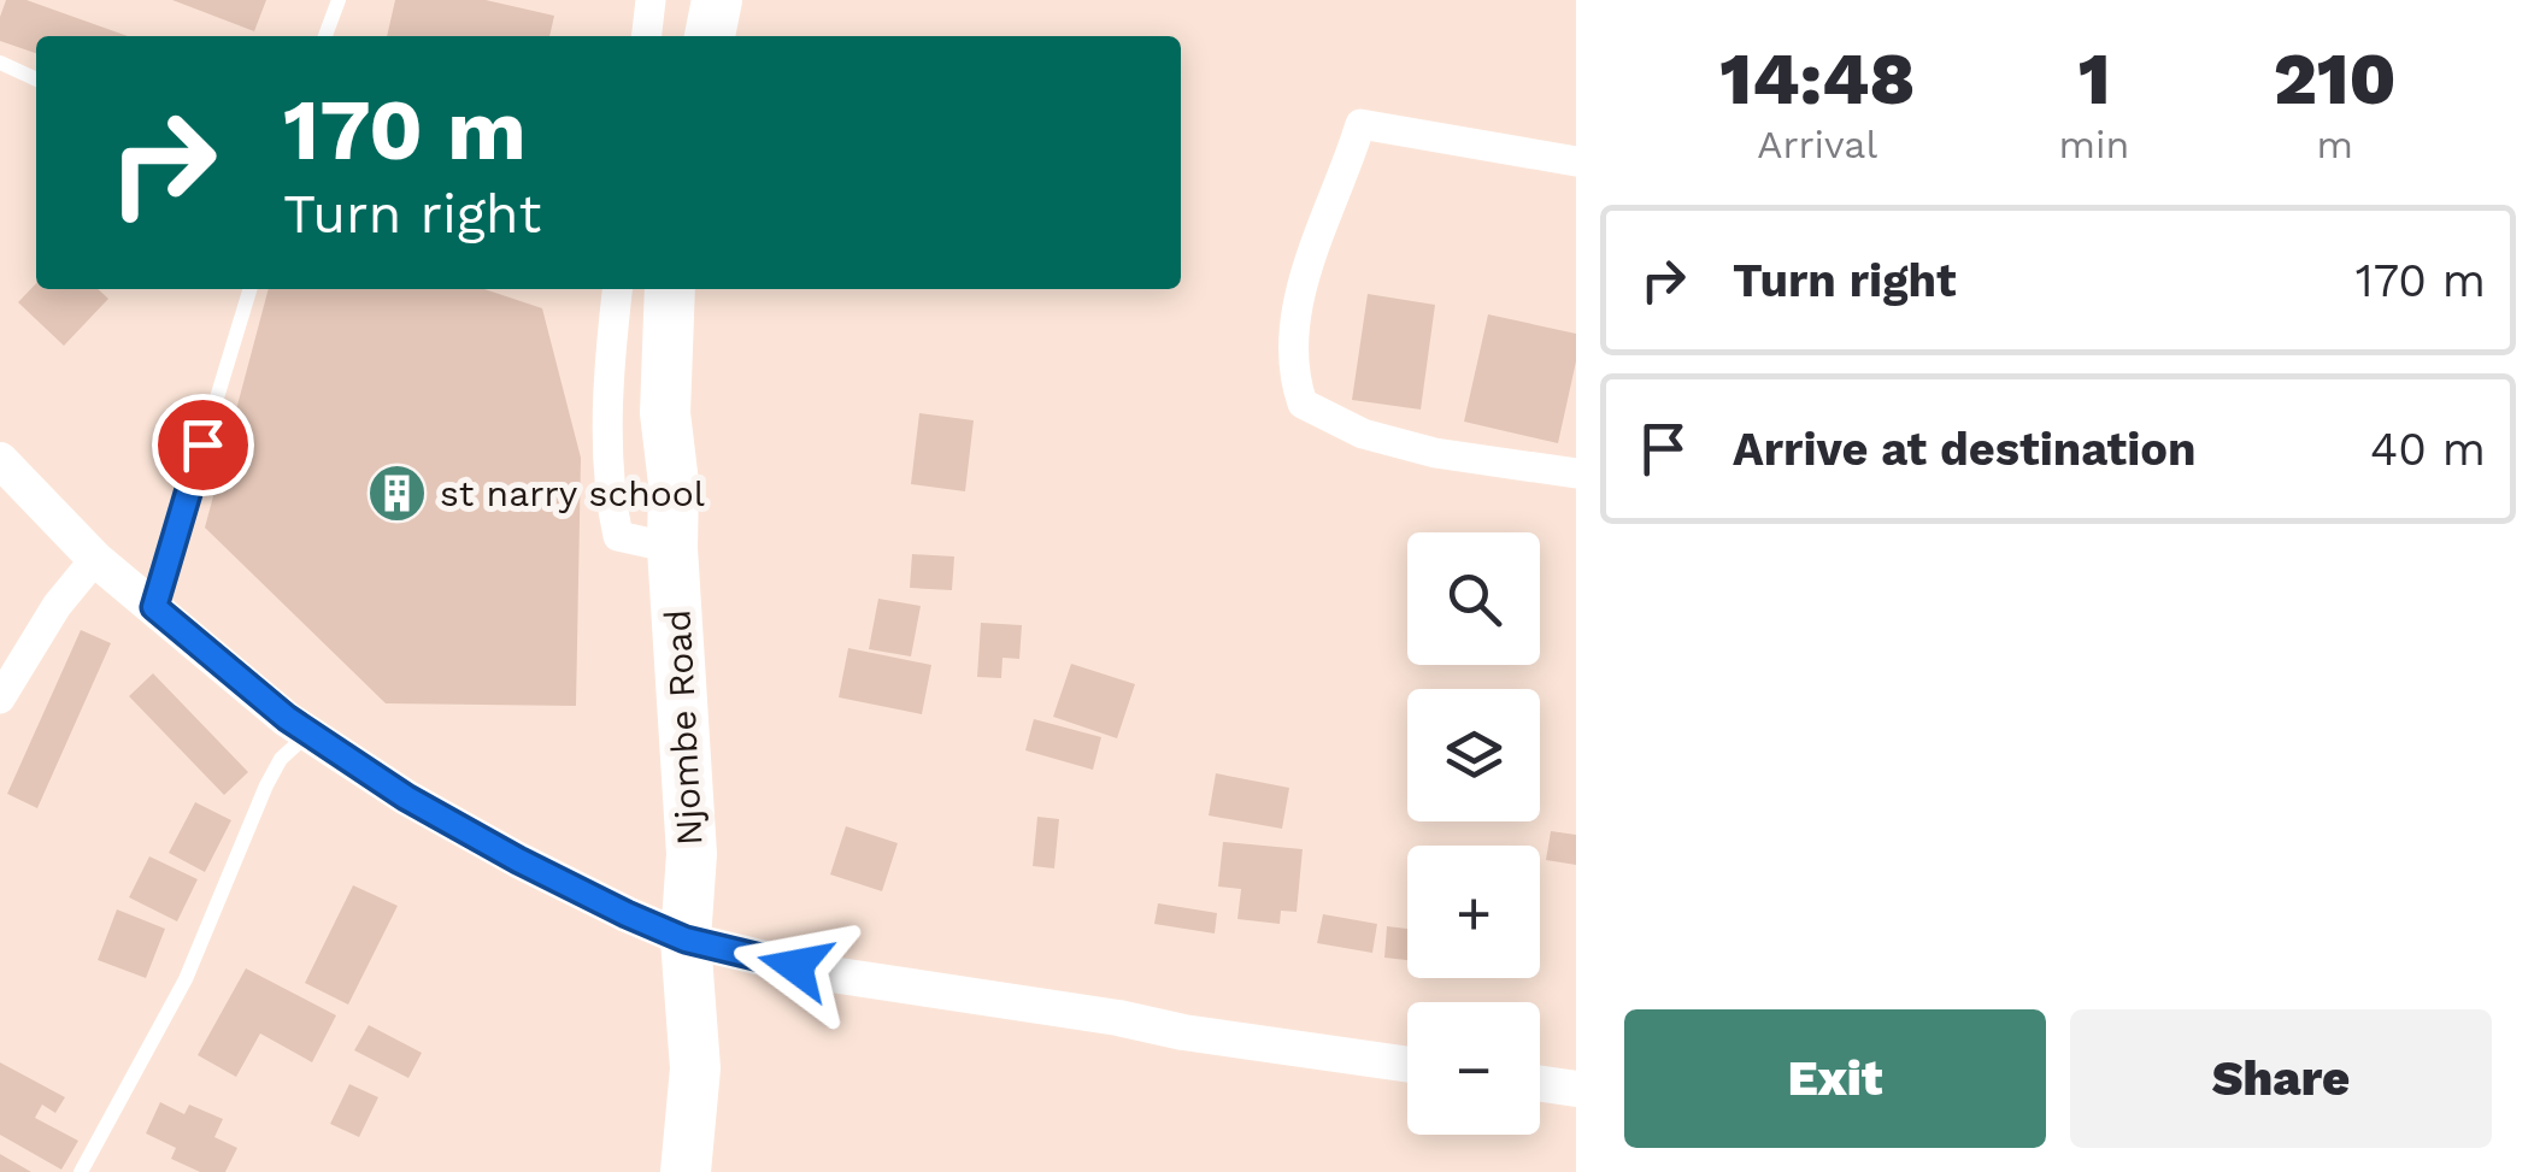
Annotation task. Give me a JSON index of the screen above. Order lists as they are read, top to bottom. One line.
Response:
{"streets":{"highway":["Njombe Road"]},"places":{"building":["st narry school"]},"page":{"eta":["14:48","Arrival","1","min","210","m"],"turn":["170 m","Turn right"],"list":[{"name":"Turn right","value":"170 m"},{"name":"Arrive at destination","value":"40 m"}],"map_buttons":["+","−"],"buttons":["Exit","Share"]}}
